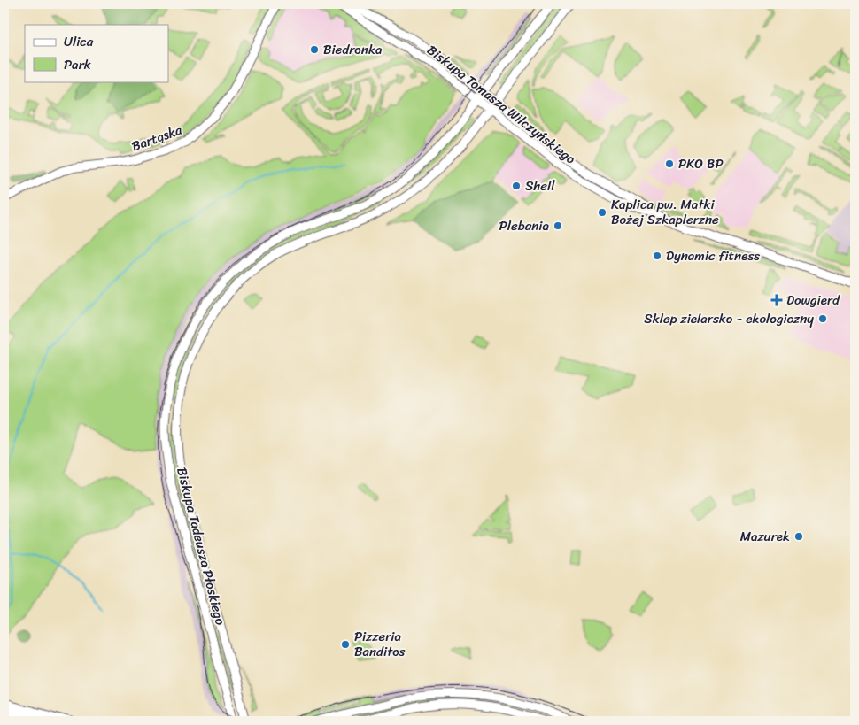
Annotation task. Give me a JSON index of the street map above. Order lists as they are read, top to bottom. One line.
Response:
{"streets":{"main road":["Biskupa Tomasza Wilczyńskiego","Bartąska","Biskupa Tadeusza Płoskiego"]},"crossings":[["Biskupa Tomasza Wilczyńskiego","Biskupa Tadeusza Płoskiego"]],"places":{"other":["Biedronka","PKO BP","Shell","Kaplica pw. Matki Bożej Szkaplerzne","Plebania","Dynamic fitness","Sklep zielarsko - ekologiczny","Mazurek","Pizzeria Banditos"],"health":["Dowgierd"]},"legend":["Ulica","Park"]}
